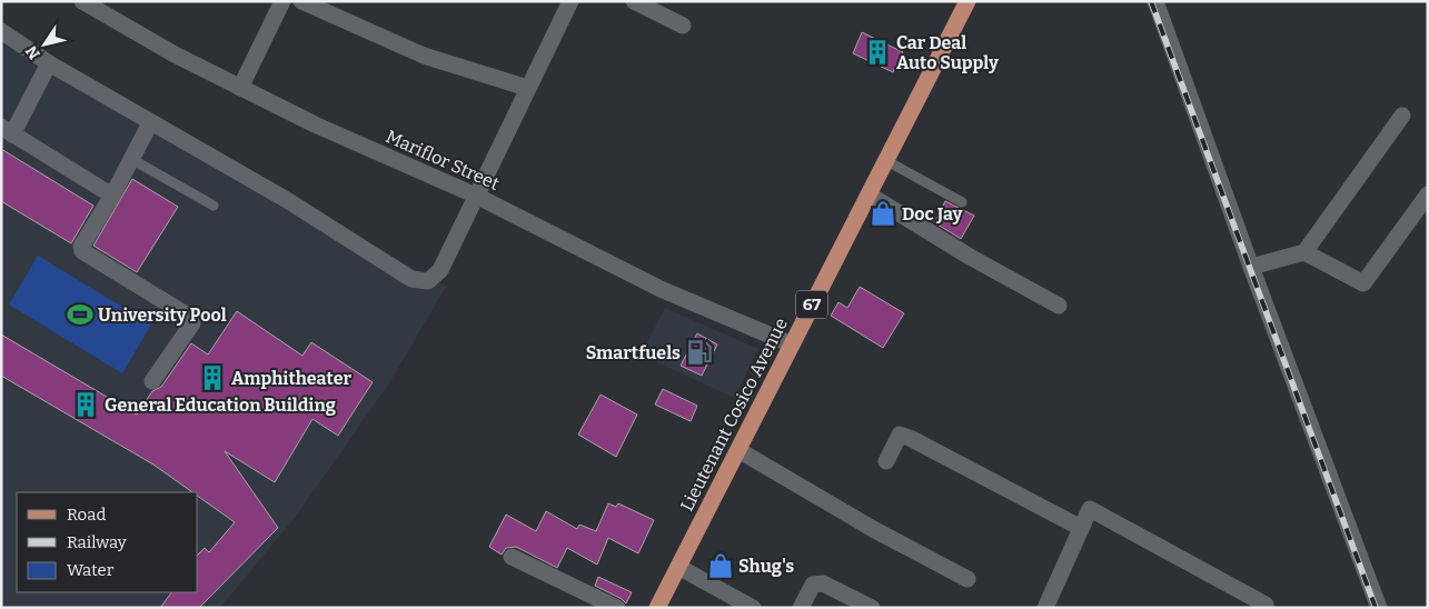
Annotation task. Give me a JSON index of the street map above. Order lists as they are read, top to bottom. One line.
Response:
{"streets":{"main road":["67","Lieutenant Cosico Avenue"],"street":["Mariflor Street"]},"crossings":[["Mariflor Street","Lieutenant Cosico Avenue"]],"places":{"building":["Car Deal Auto Supply","Amphitheater","General Education Building"],"shop":["Doc Jay","Shug's"],"sports":["University Pool"],"fuel station":["Smartfuels"]},"legend":["Road","Railway","Water"],"north":"bottom left"}
